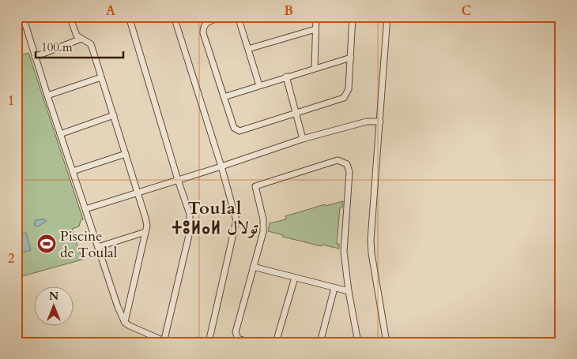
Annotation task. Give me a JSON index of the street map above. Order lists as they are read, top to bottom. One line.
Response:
{"districts":["Toulal ⵜⵓⵍⴰⵍ تولال"],"places":{"sports":["Piscine de Toulal"]},"scale_bar":"100 m","north":"top","grid":{"columns":["A","B","C"],"rows":["1","2"]}}
